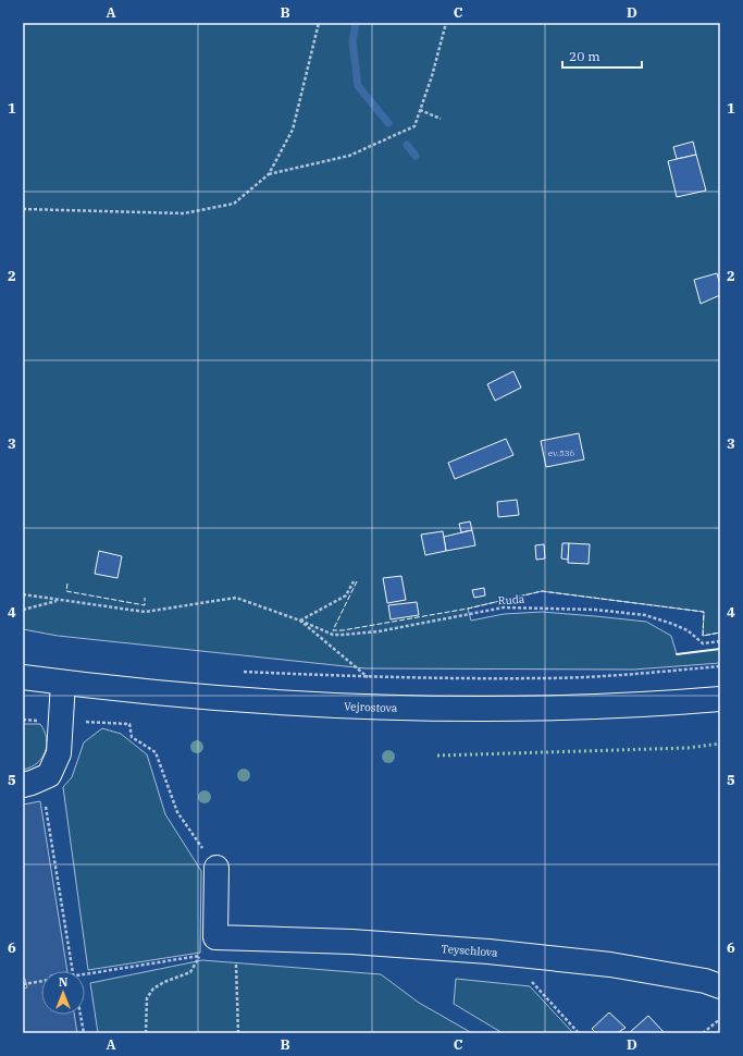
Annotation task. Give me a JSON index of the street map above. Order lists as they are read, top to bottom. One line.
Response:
{"streets":{"street":["Vejrostova","Teyschlova"],"path":["Ruda"]},"house_numbers":["ev.536"],"scale_bar":"20 m","north":"top","grid":{"columns":["A","B","C","D"],"rows":["1","2","3","4","5","6"]}}
